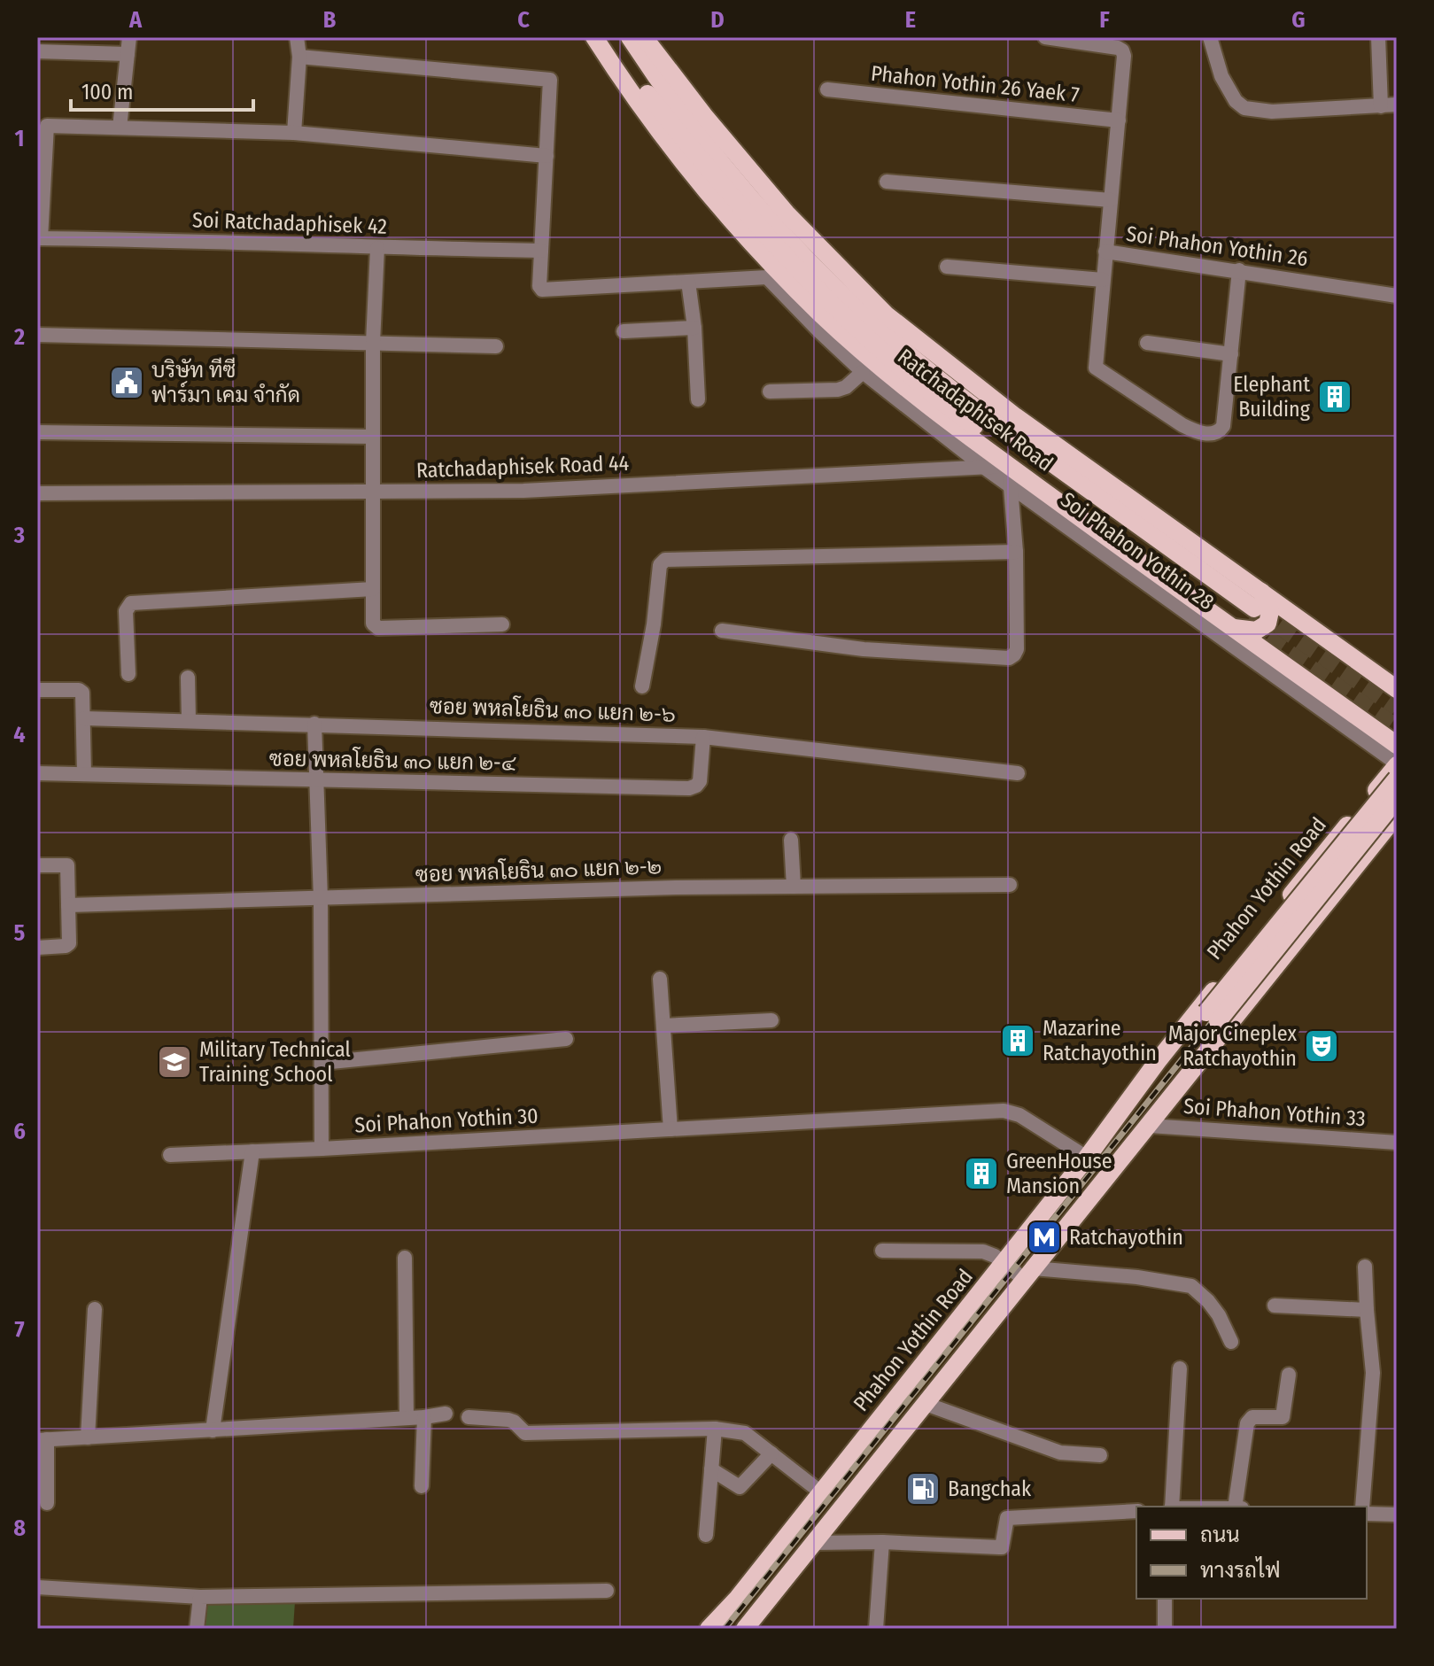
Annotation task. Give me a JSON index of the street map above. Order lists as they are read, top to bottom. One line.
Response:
{"streets":{"main road":["Ratchadaphisek Road","Phahon Yothin Road"],"street":["Phahon Yothin 26 Yaek 7","Soi Ratchadaphisek 42","Soi Phahon Yothin 26","Ratchadaphisek Road 44","Soi Phahon Yothin 28","ซอย พหลโยธิน ๓๐ แยก ๒-๖","ซอย พหลโยธิน ๓๐ แยก ๒-๔","ซอย พหลโยธิน ๓๐ แยก ๒-๒","Soi Phahon Yothin 33","Soi Phahon Yothin 30"]},"crossings":[["Phahon Yothin 26 Yaek 7","Soi Phahon Yothin 26"],["Ratchadaphisek Road","Ratchadaphisek Road 44"],["Ratchadaphisek Road","Soi Phahon Yothin 28"],["Ratchadaphisek Road 44","Soi Phahon Yothin 28"],["Soi Phahon Yothin 28","Phahon Yothin Road"],["ซอย พหลโยธิน ๓๐ แยก ๒-๖","ซอย พหลโยธิน ๓๐ แยก ๒-๔"],["Phahon Yothin Road","Soi Phahon Yothin 33"],["Phahon Yothin Road","Soi Phahon Yothin 30"]],"places":{"public building":["บริษัท ทีซี ฟาร์มา เคม จำกัด"],"building":["Elephant Building","Mazarine Ratchayothin","GreenHouse Mansion"],"theatre":["Major Cineplex Ratchayothin"],"school or university":["Military Technical Training School"],"metro station":["Ratchayothin"],"fuel station":["Bangchak"]},"legend":["ถนน","ทางรถไฟ"],"scale_bar":"100 m","grid":{"columns":["A","B","C","D","E","F","G"],"rows":["1","2","3","4","5","6","7","8"]}}
